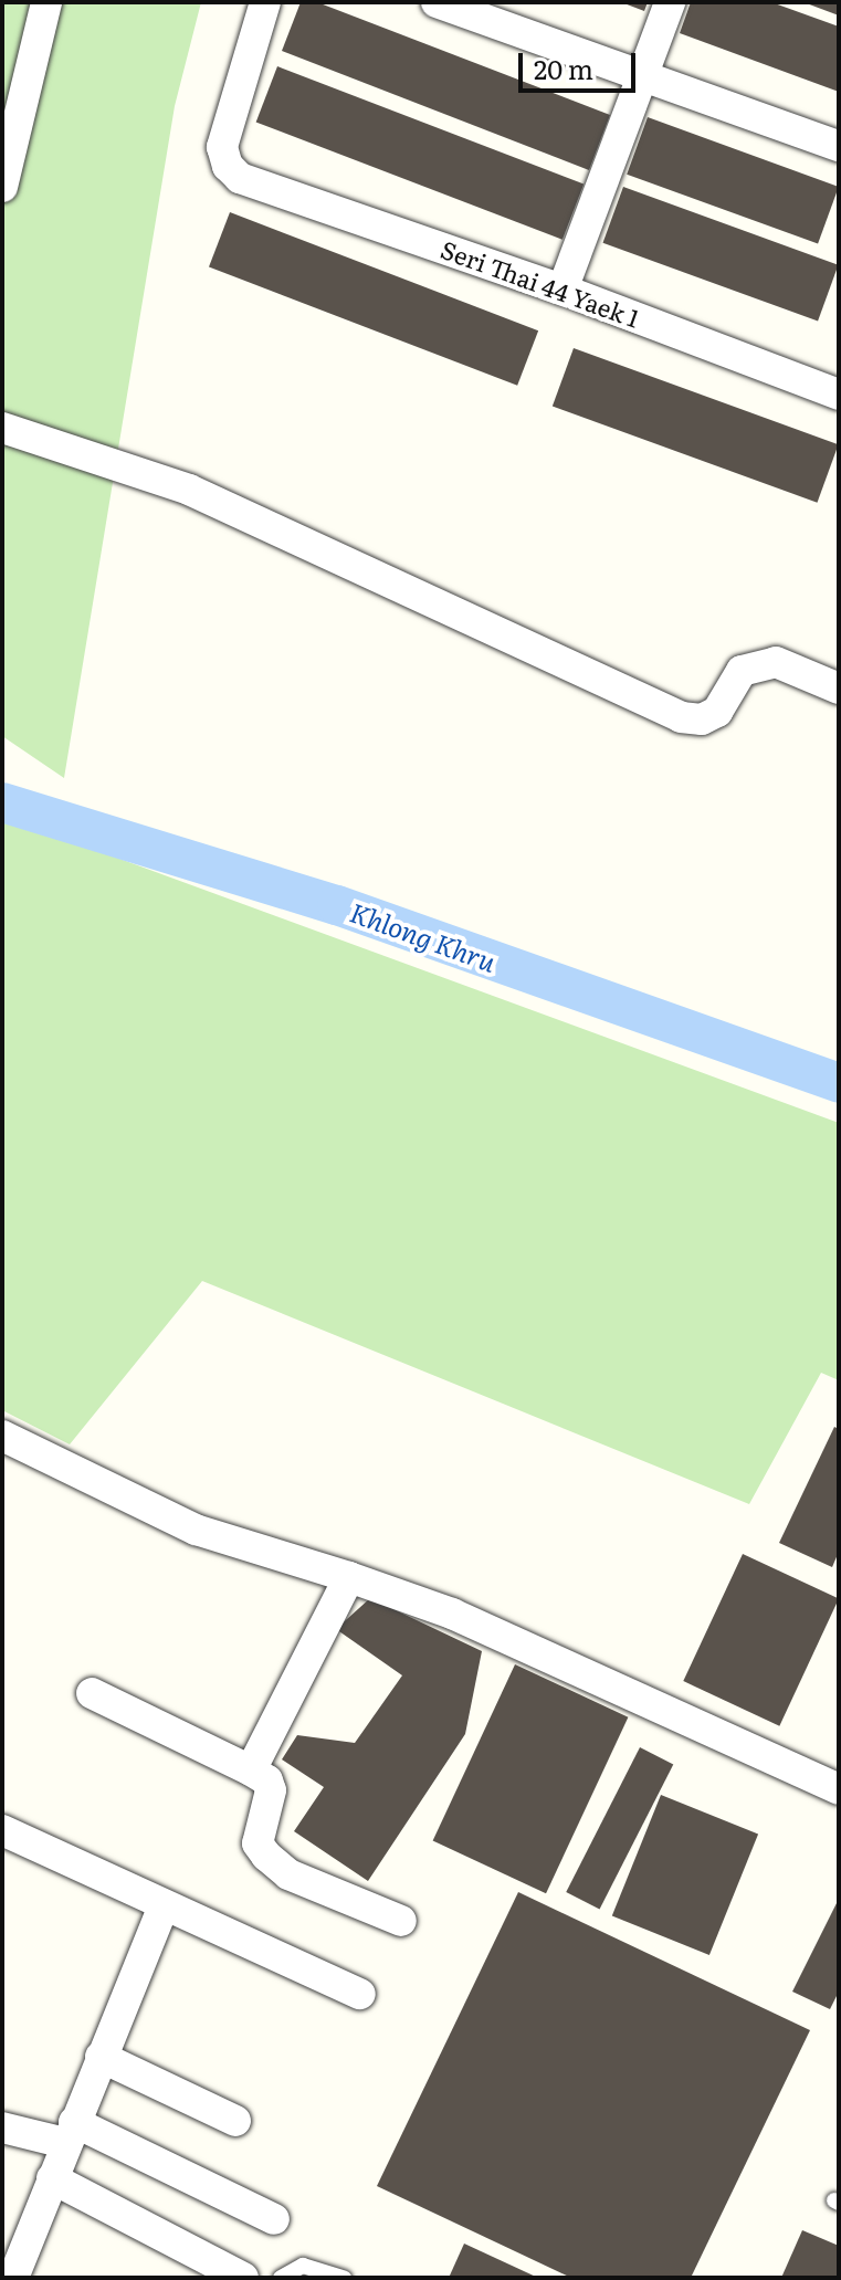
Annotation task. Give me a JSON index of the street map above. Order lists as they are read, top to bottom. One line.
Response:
{"streets":{"street":["Seri Thai 44 Yaek 1"]},"water":["Khlong Khru"],"scale_bar":"20 m"}
